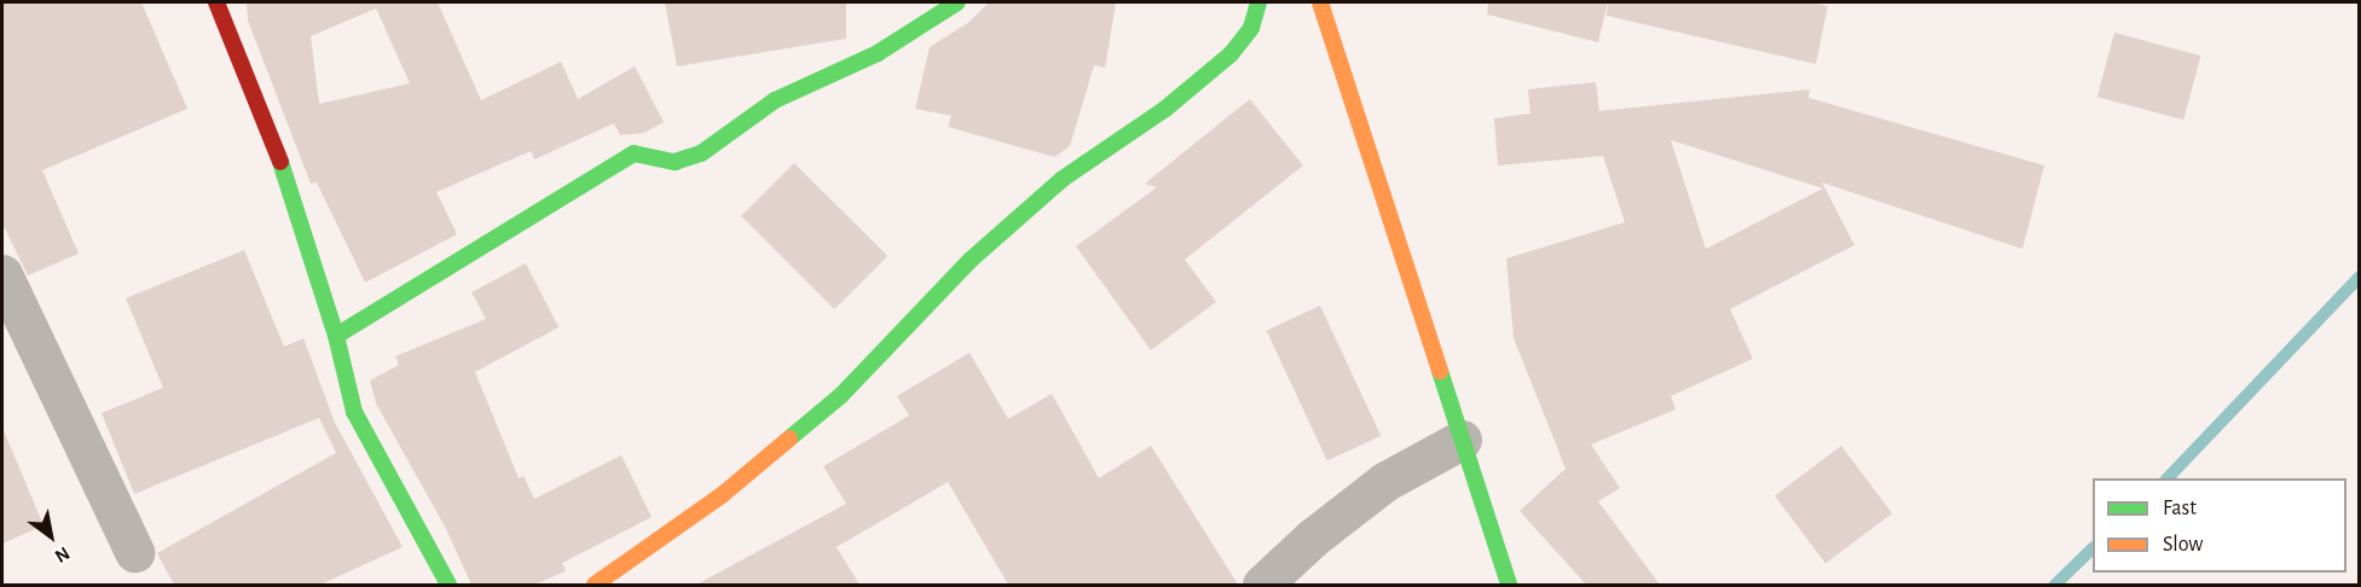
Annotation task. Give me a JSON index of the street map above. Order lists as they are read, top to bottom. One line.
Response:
{"legend":["Fast","Slow"],"north":"bottom right"}
